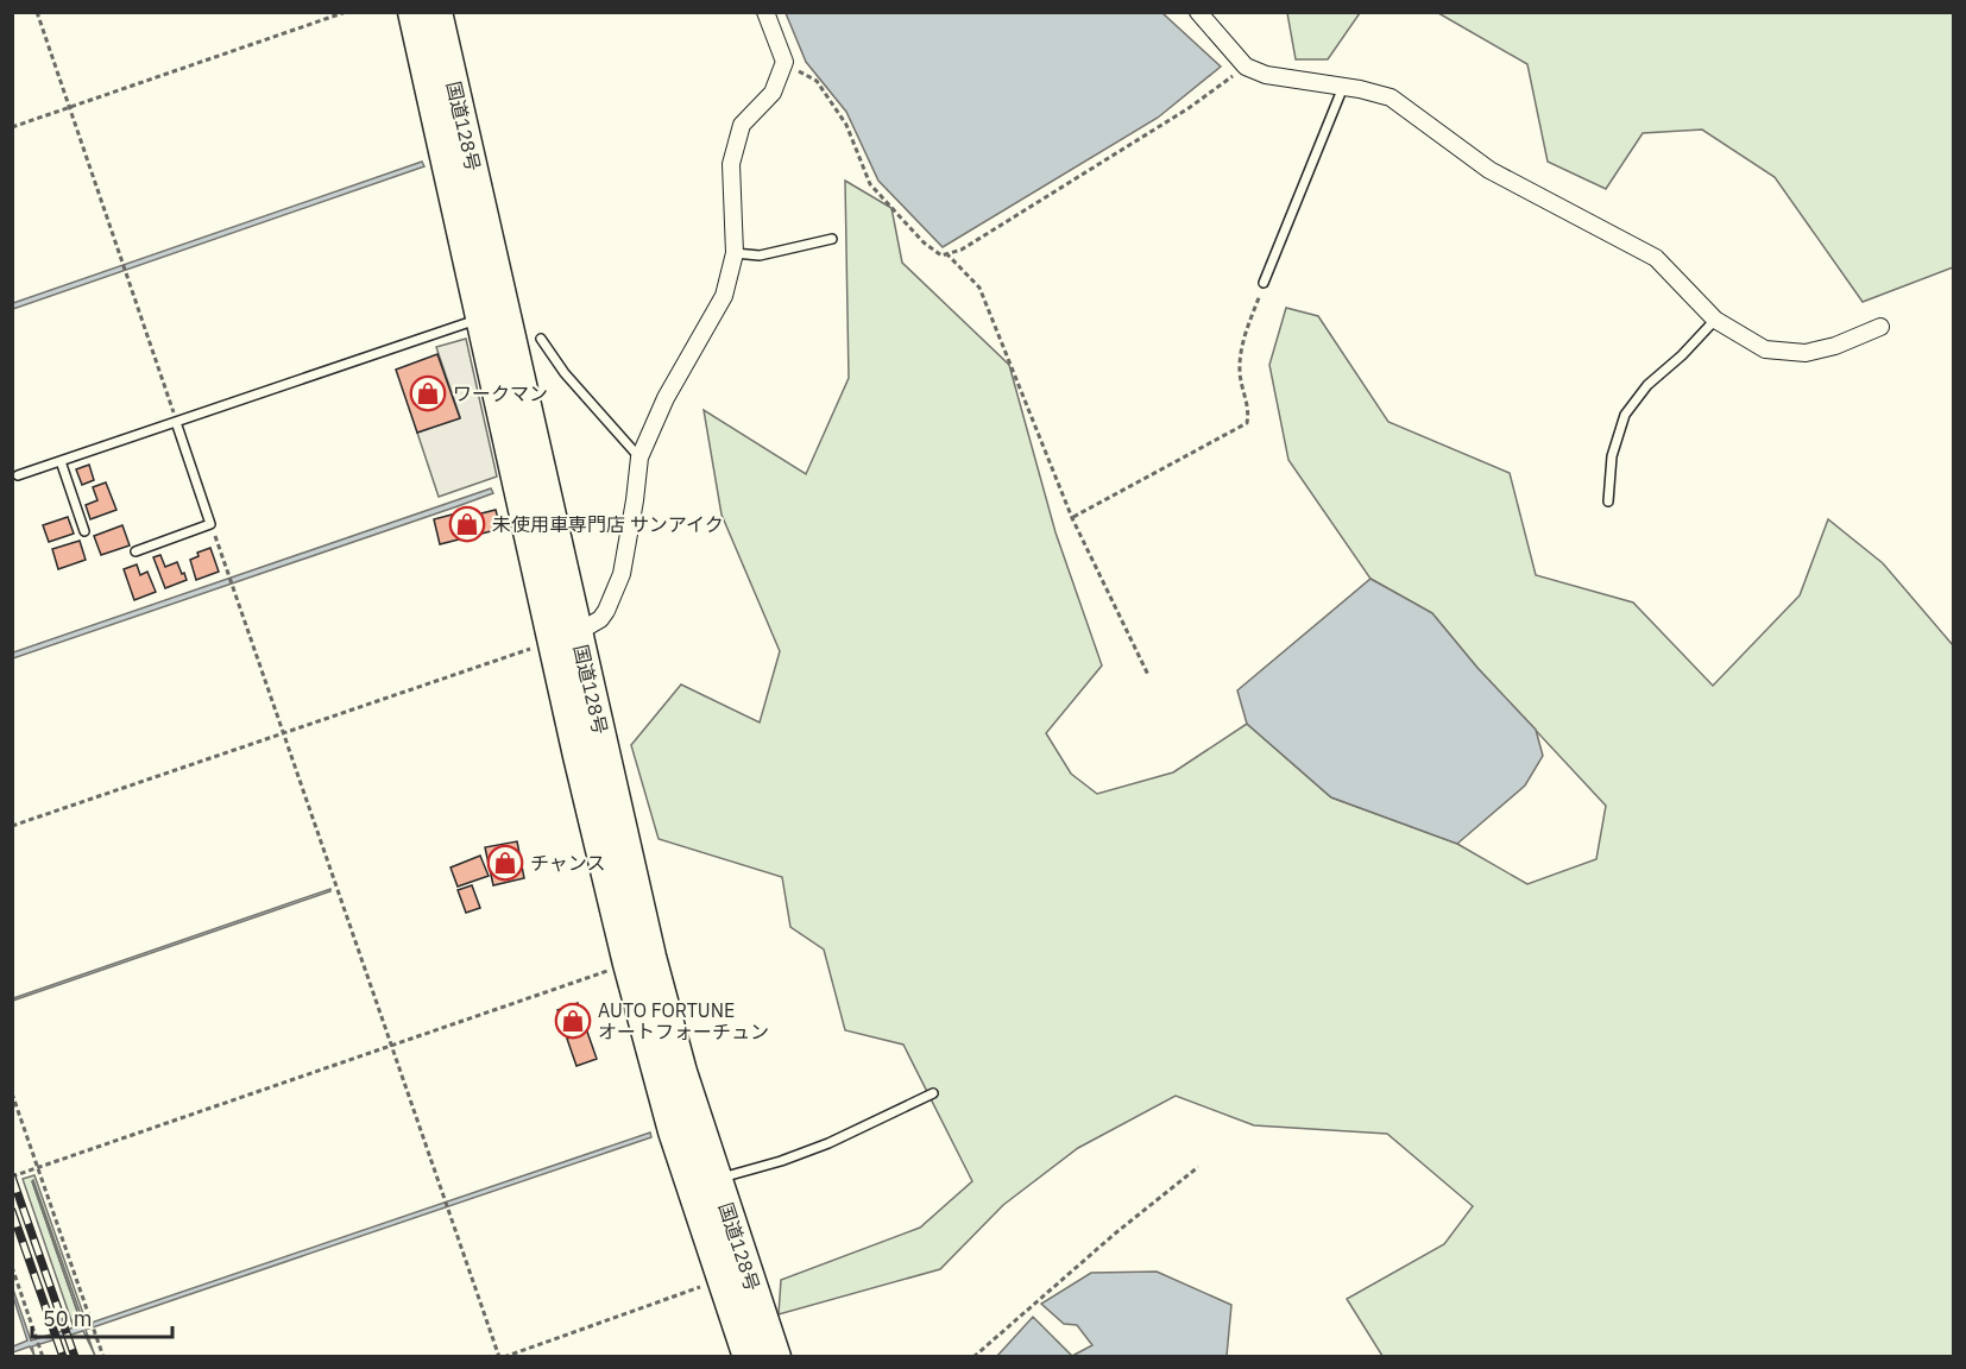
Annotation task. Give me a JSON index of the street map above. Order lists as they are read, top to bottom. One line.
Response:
{"streets":{"highway":["国道128号"]},"places":{"shop":["ワークマン","未使用車専門店 サンアイク","チャンス","AUTO FORTUNE オートフォーチュン"]},"scale_bar":"50 m"}
